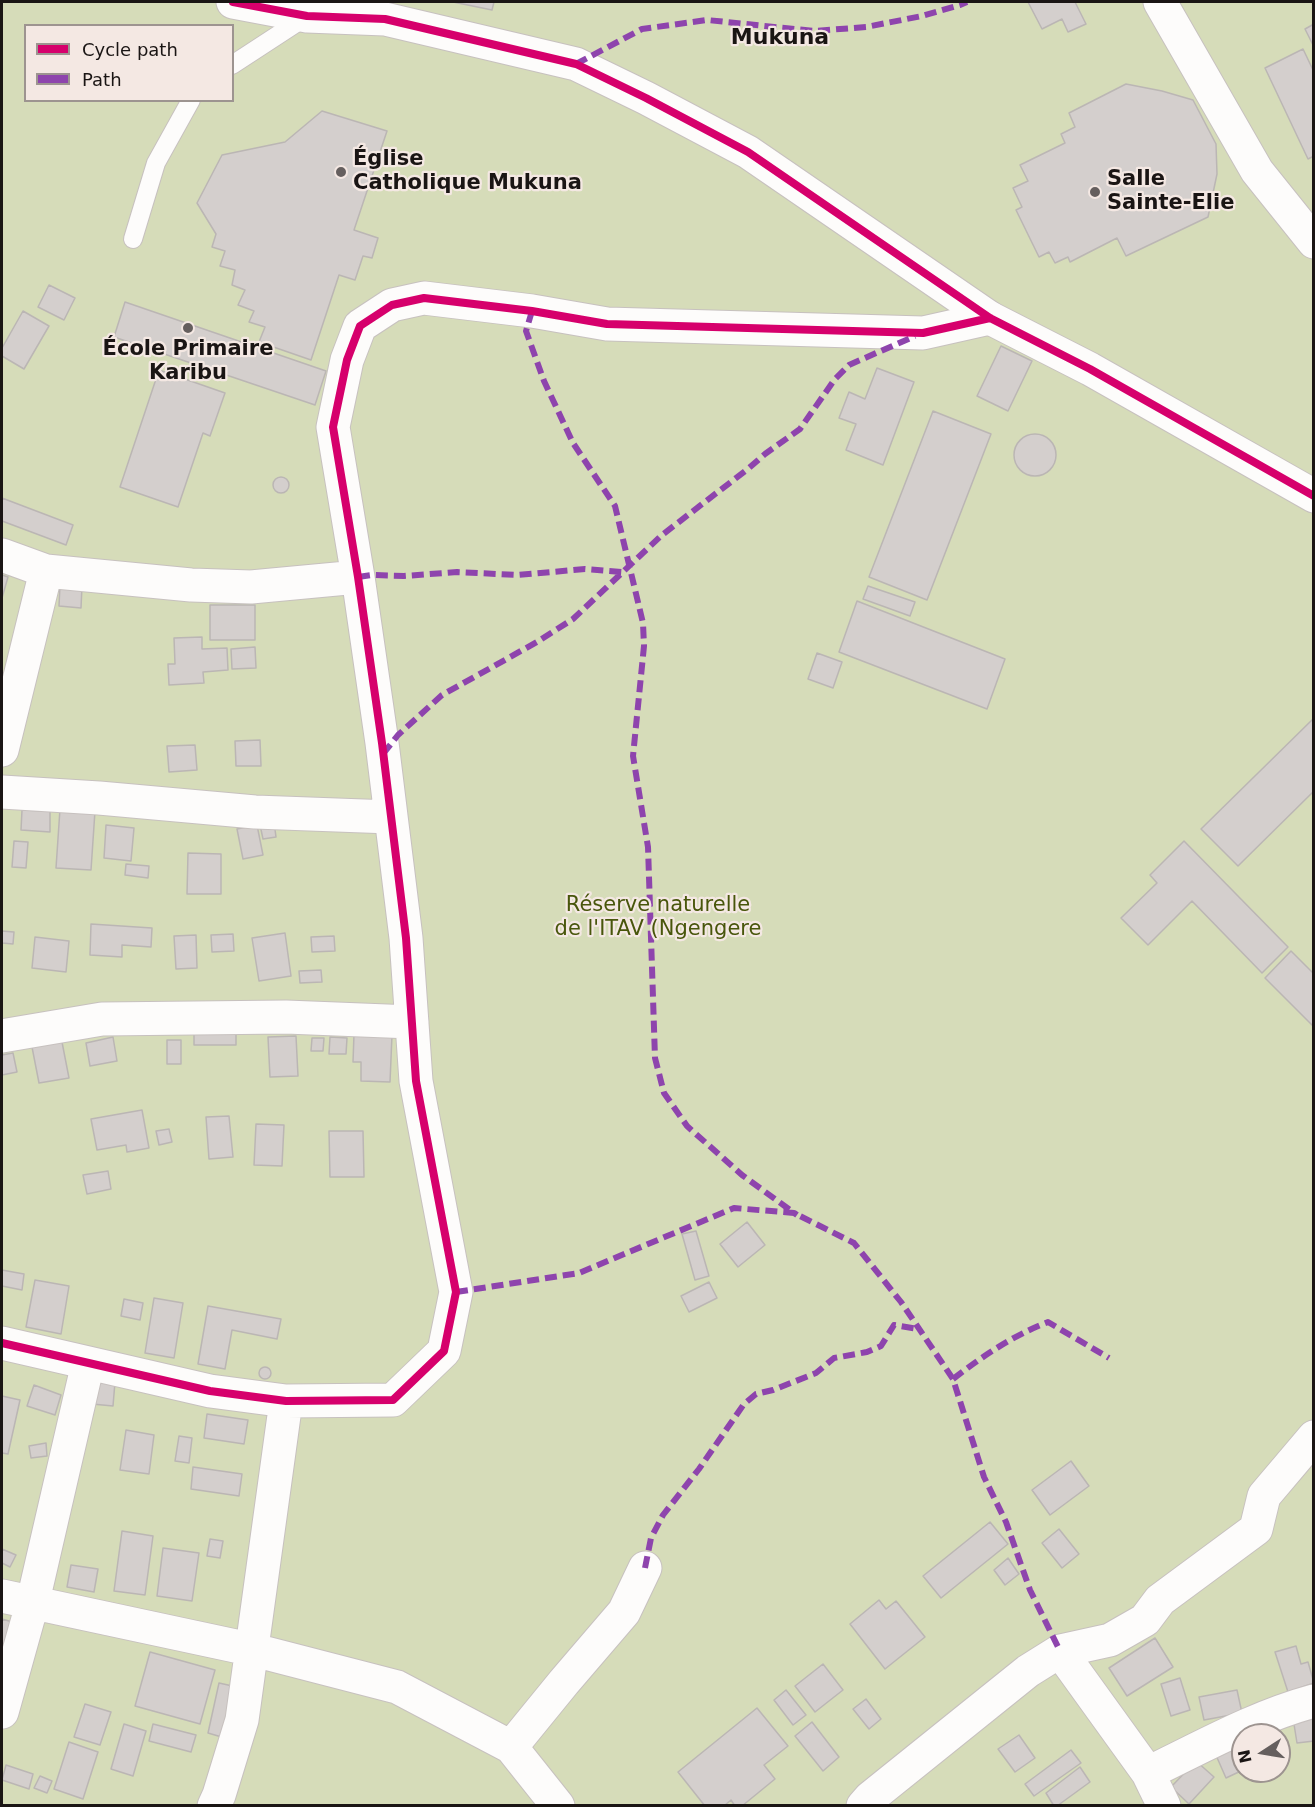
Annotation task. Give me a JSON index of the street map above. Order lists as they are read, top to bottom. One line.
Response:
{"districts":["Mukuna"],"parks":["Réserve naturelle de l'ITAV (Ngengere"],"places":["Église Catholique Mukuna","Salle Sainte-Elie","École Primaire Karibu"],"legend":["Cycle path","Path"],"north":"left"}
